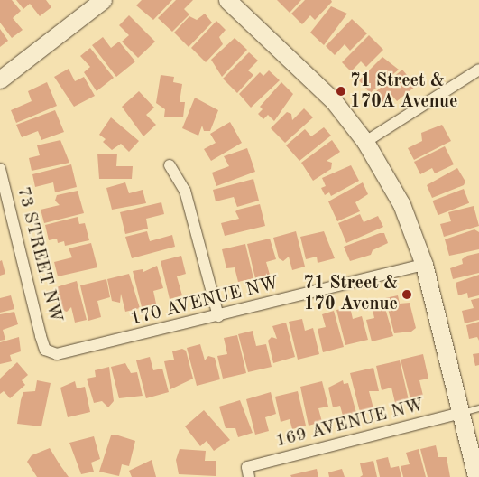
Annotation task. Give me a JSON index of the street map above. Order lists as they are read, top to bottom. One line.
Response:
{"streets":{"street":["73 STREET NW","170 AVENUE NW","169 AVENUE NW"]},"crossings":[["73 STREET NW","170 AVENUE NW"]],"places":["71 Street & 170A Avenue","71 Street & 170 Avenue"]}
